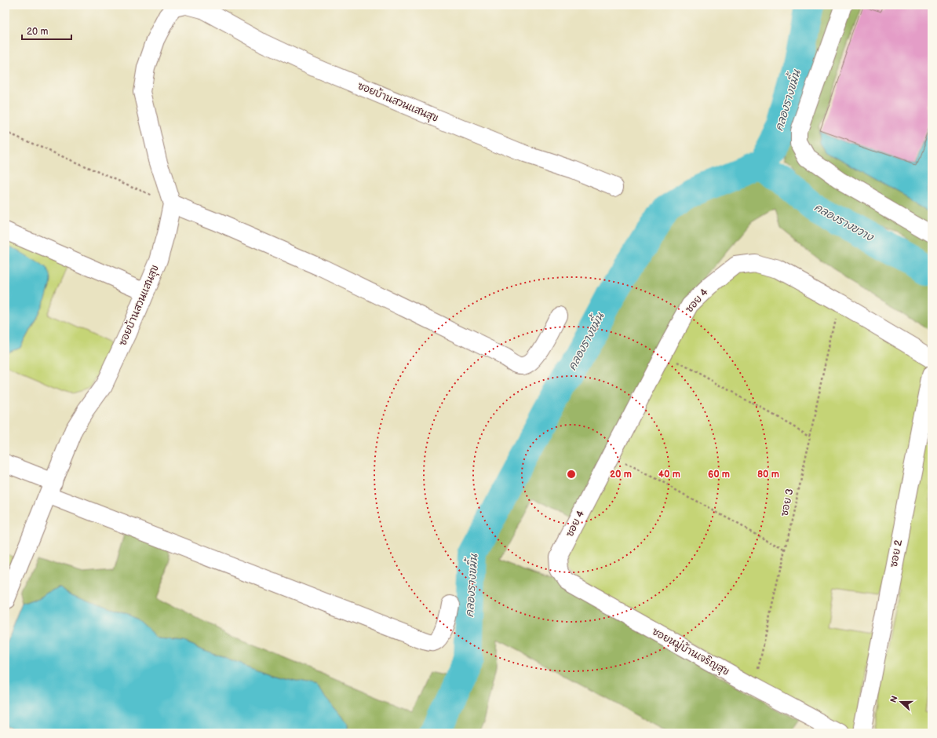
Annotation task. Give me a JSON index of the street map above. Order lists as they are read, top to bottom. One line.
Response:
{"streets":{"street":["ซอยบ้านสวนแสนสุข","ซอย 4","ซอย 2","ซอยหมู่บ้านเจริญสุข"],"path":["ซอย 3"]},"crossings":[["ซอย 4","ซอย 3"],["ซอย 4","ซอยหมู่บ้านเจริญสุข"],["ซอย 3","ซอยหมู่บ้านเจริญสุข"]],"water":["คลองรางขมิ้น","คลองรางขวาง"],"scale_bar":"20 m","north":"left","rings":["20 m","40 m","60 m","80 m"]}
